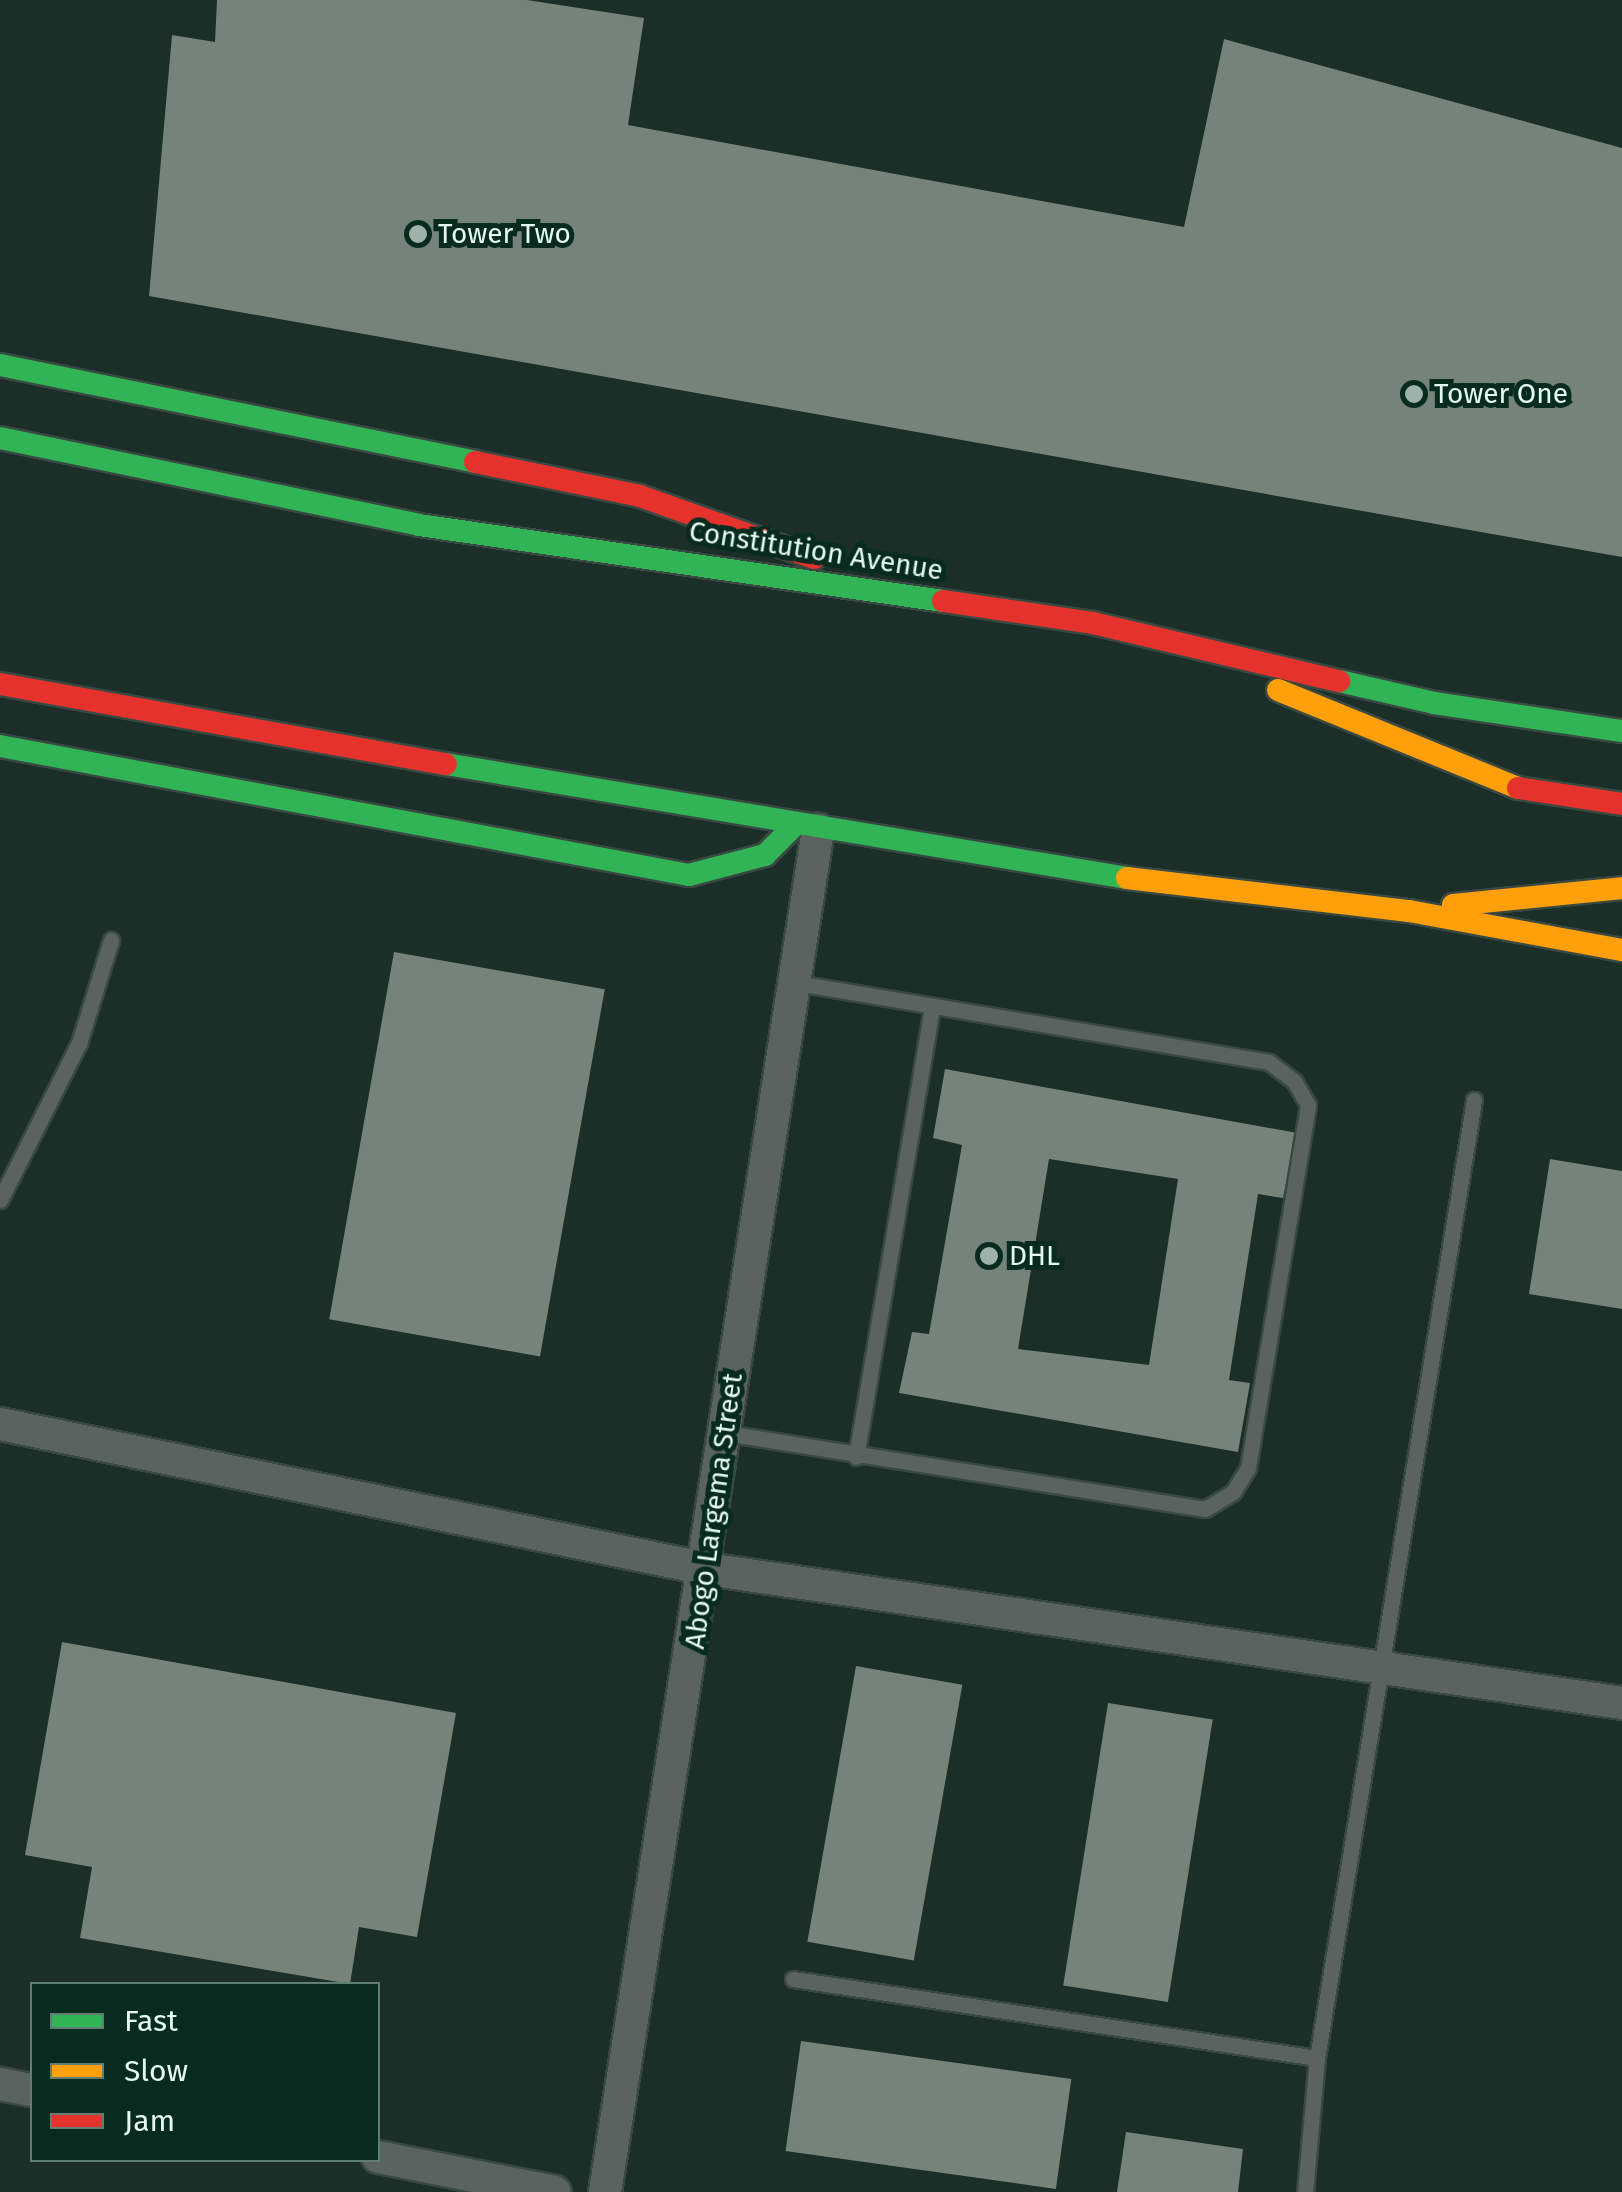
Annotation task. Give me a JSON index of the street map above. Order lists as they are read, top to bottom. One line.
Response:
{"streets":{"main road":["Constitution Avenue"],"street":["Abogo Largema Street"]},"places":["Tower Two","Tower One","DHL"],"legend":["Fast","Slow","Jam"]}
